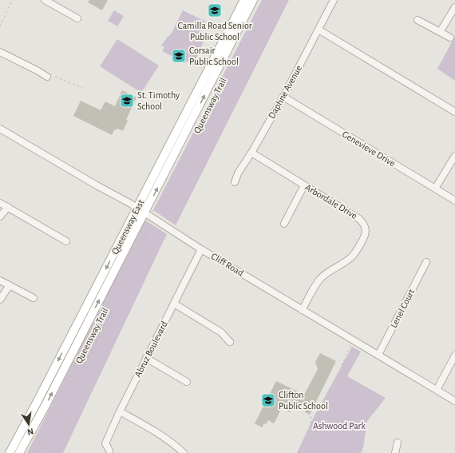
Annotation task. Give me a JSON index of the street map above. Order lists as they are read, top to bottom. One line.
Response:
{"streets":{"main road":["Queensway East"],"street":["Daphne Avenue","Genevieve Drive","Arbordale Drive","Cliff Road","Lenel Court","Abruz Boulevard"],"path":["Queensway Trail"]},"crossings":[["Daphne Avenue","Genevieve Drive"],["Daphne Avenue","Arbordale Drive"],["Arbordale Drive","Cliff Road"],["Queensway East","Cliff Road"],["Cliff Road","Lenel Court"],["Cliff Road","Abruz Boulevard"]],"parks":["Ashwood Park"],"places":{"school or university":["Camilla Road Senior Public School","Corsair Public School","St. Timothy School","Clifton Public School"]},"north":"bottom"}
